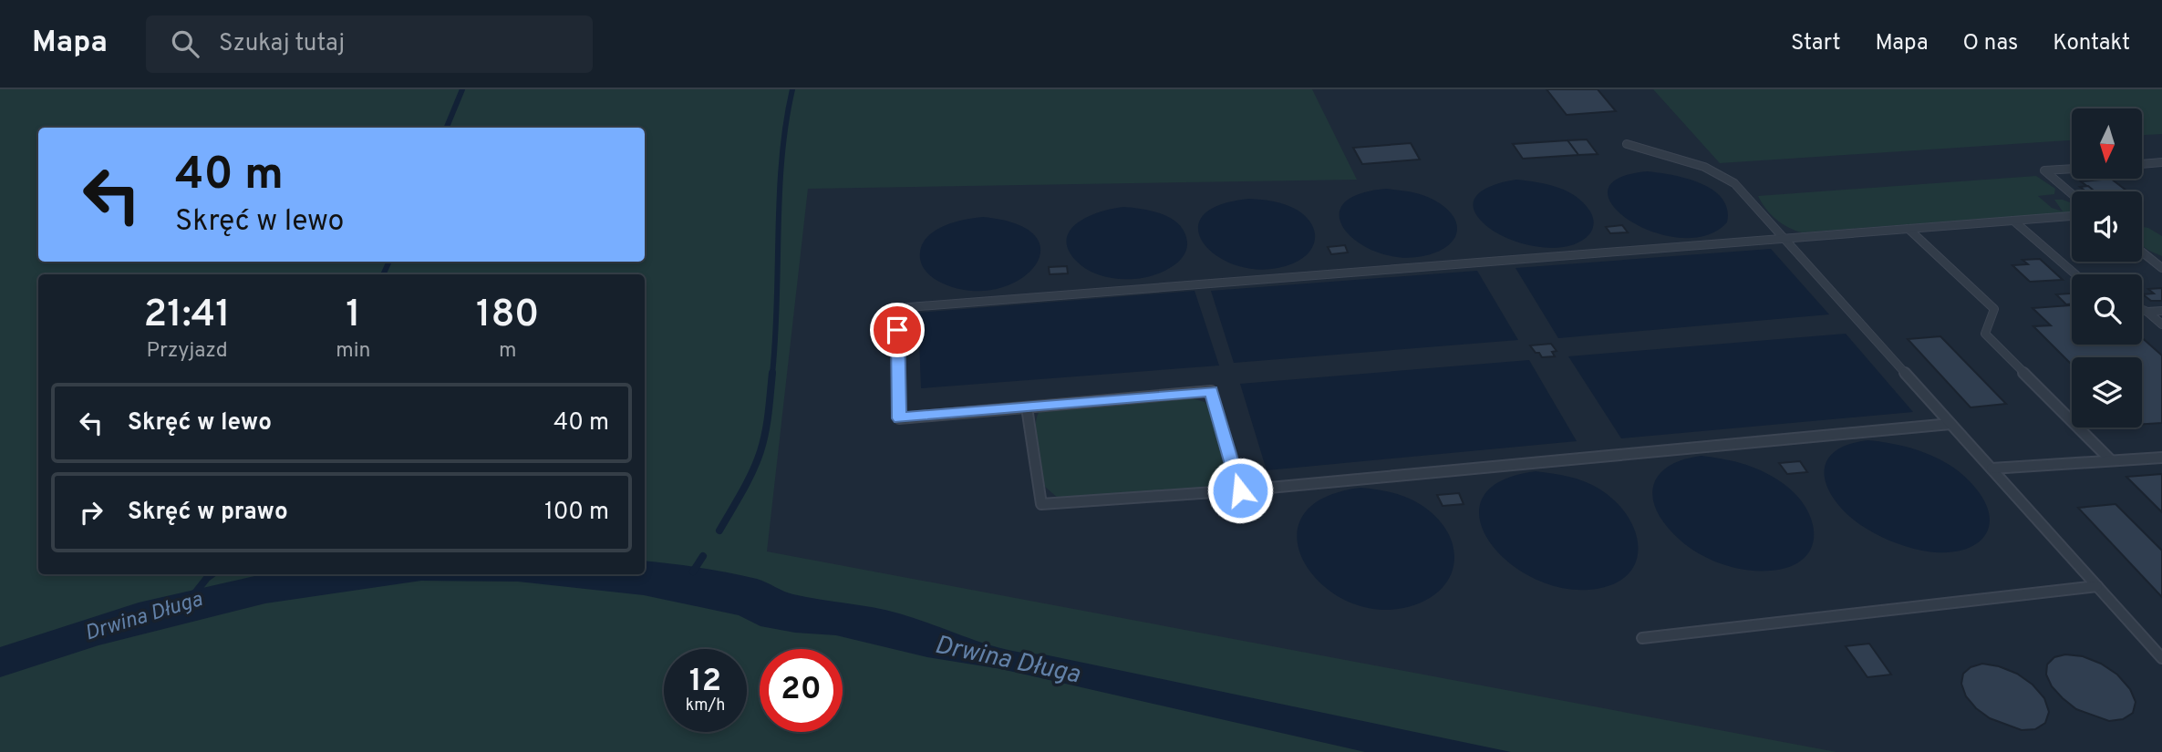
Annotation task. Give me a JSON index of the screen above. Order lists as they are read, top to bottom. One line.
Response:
{"water":["Drwina Długa"],"north":"bottom","page":{"header":"Mapa","search":"Szukaj tutaj","nav":["Start","Mapa","O nas","Kontakt"],"turn":["40 m","Skręć w lewo"],"eta":["21:41","Przyjazd","1","min","180","m"],"list":[{"name":"Skręć w lewo","value":"40 m"},{"name":"Skręć w prawo","value":"100 m"}],"speed":"12 km/h","limit":"20"}}
